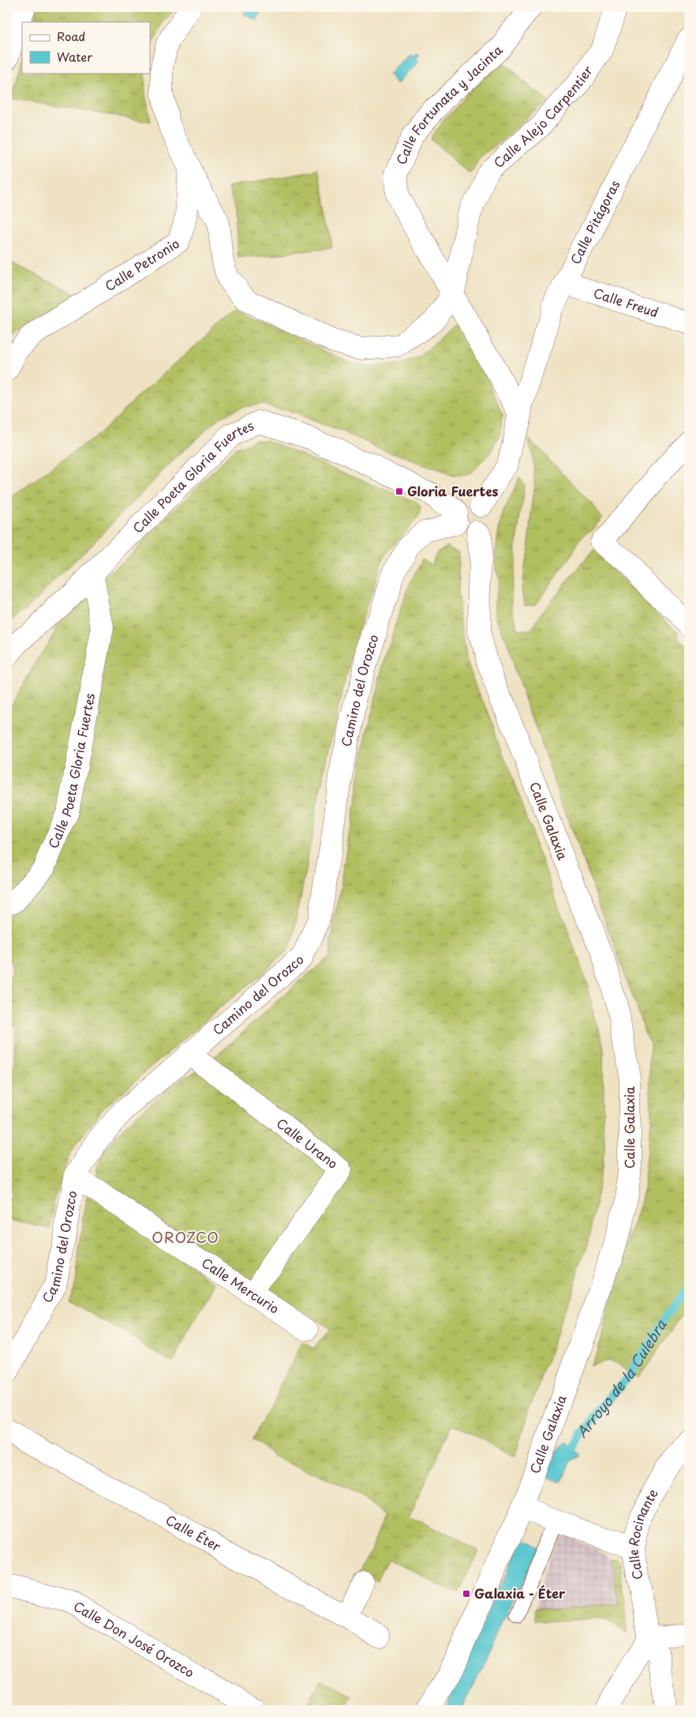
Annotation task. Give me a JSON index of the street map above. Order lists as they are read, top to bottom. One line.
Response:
{"streets":{"street":["Calle Fortunata y Jacinta","Calle Alejo Carpentier","Calle Pitágoras","Calle Petronio","Calle Freud","Calle Poeta Gloria Fuertes","Camino del Orozco","Calle Galaxia","Calle Urano","Calle Mercurio","Calle Éter","Calle Rocinante","Calle Don José Orozco"]},"crossings":[["Calle Fortunata y Jacinta","Calle Alejo Carpentier"],["Calle Fortunata y Jacinta","Calle Pitágoras"],["Calle Pitágoras","Calle Freud"],["Calle Poeta Gloria Fuertes","Camino del Orozco"],["Calle Poeta Gloria Fuertes","Calle Galaxia"],["Camino del Orozco","Calle Galaxia"],["Camino del Orozco","Calle Urano"],["Camino del Orozco","Calle Mercurio"],["Calle Urano","Calle Mercurio"]],"districts":["OROZCO"],"water":["Arroyo de la Culebra"],"places":{"transit":["Gloria Fuertes","Galaxia - Éter"]},"legend":["Road","Water"]}
